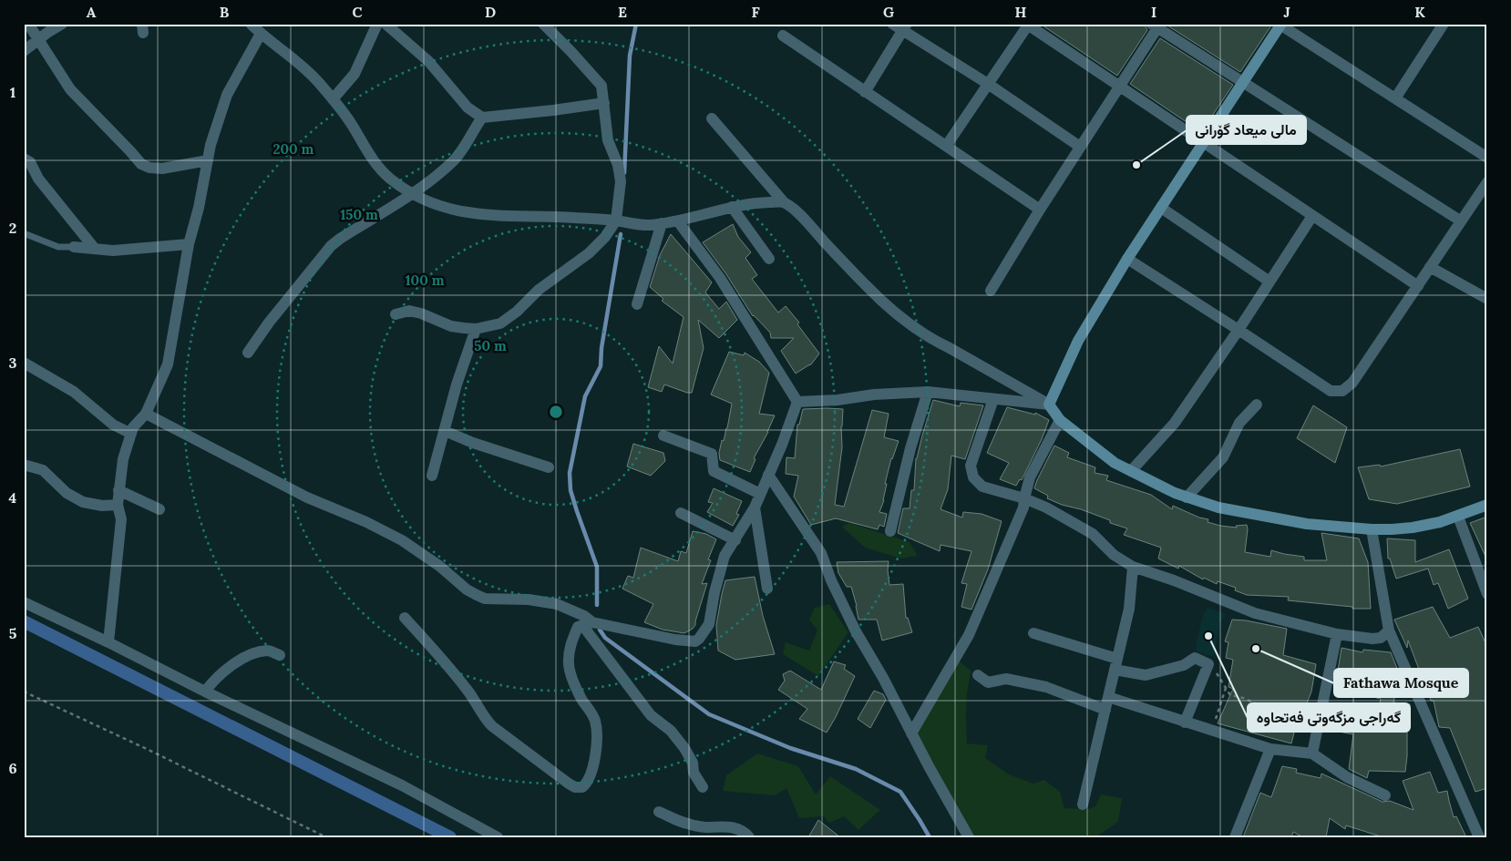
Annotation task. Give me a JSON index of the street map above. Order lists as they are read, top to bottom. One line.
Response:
{"places":["مالی میعاد گۆرانی","گەراجی مزگەوتی فەتحاوە","Fathawa Mosque"],"grid":{"columns":["A","B","C","D","E","F","G","H","I","J","K"],"rows":["1","2","3","4","5","6"]},"rings":["200 m","150 m","100 m","50 m"]}
